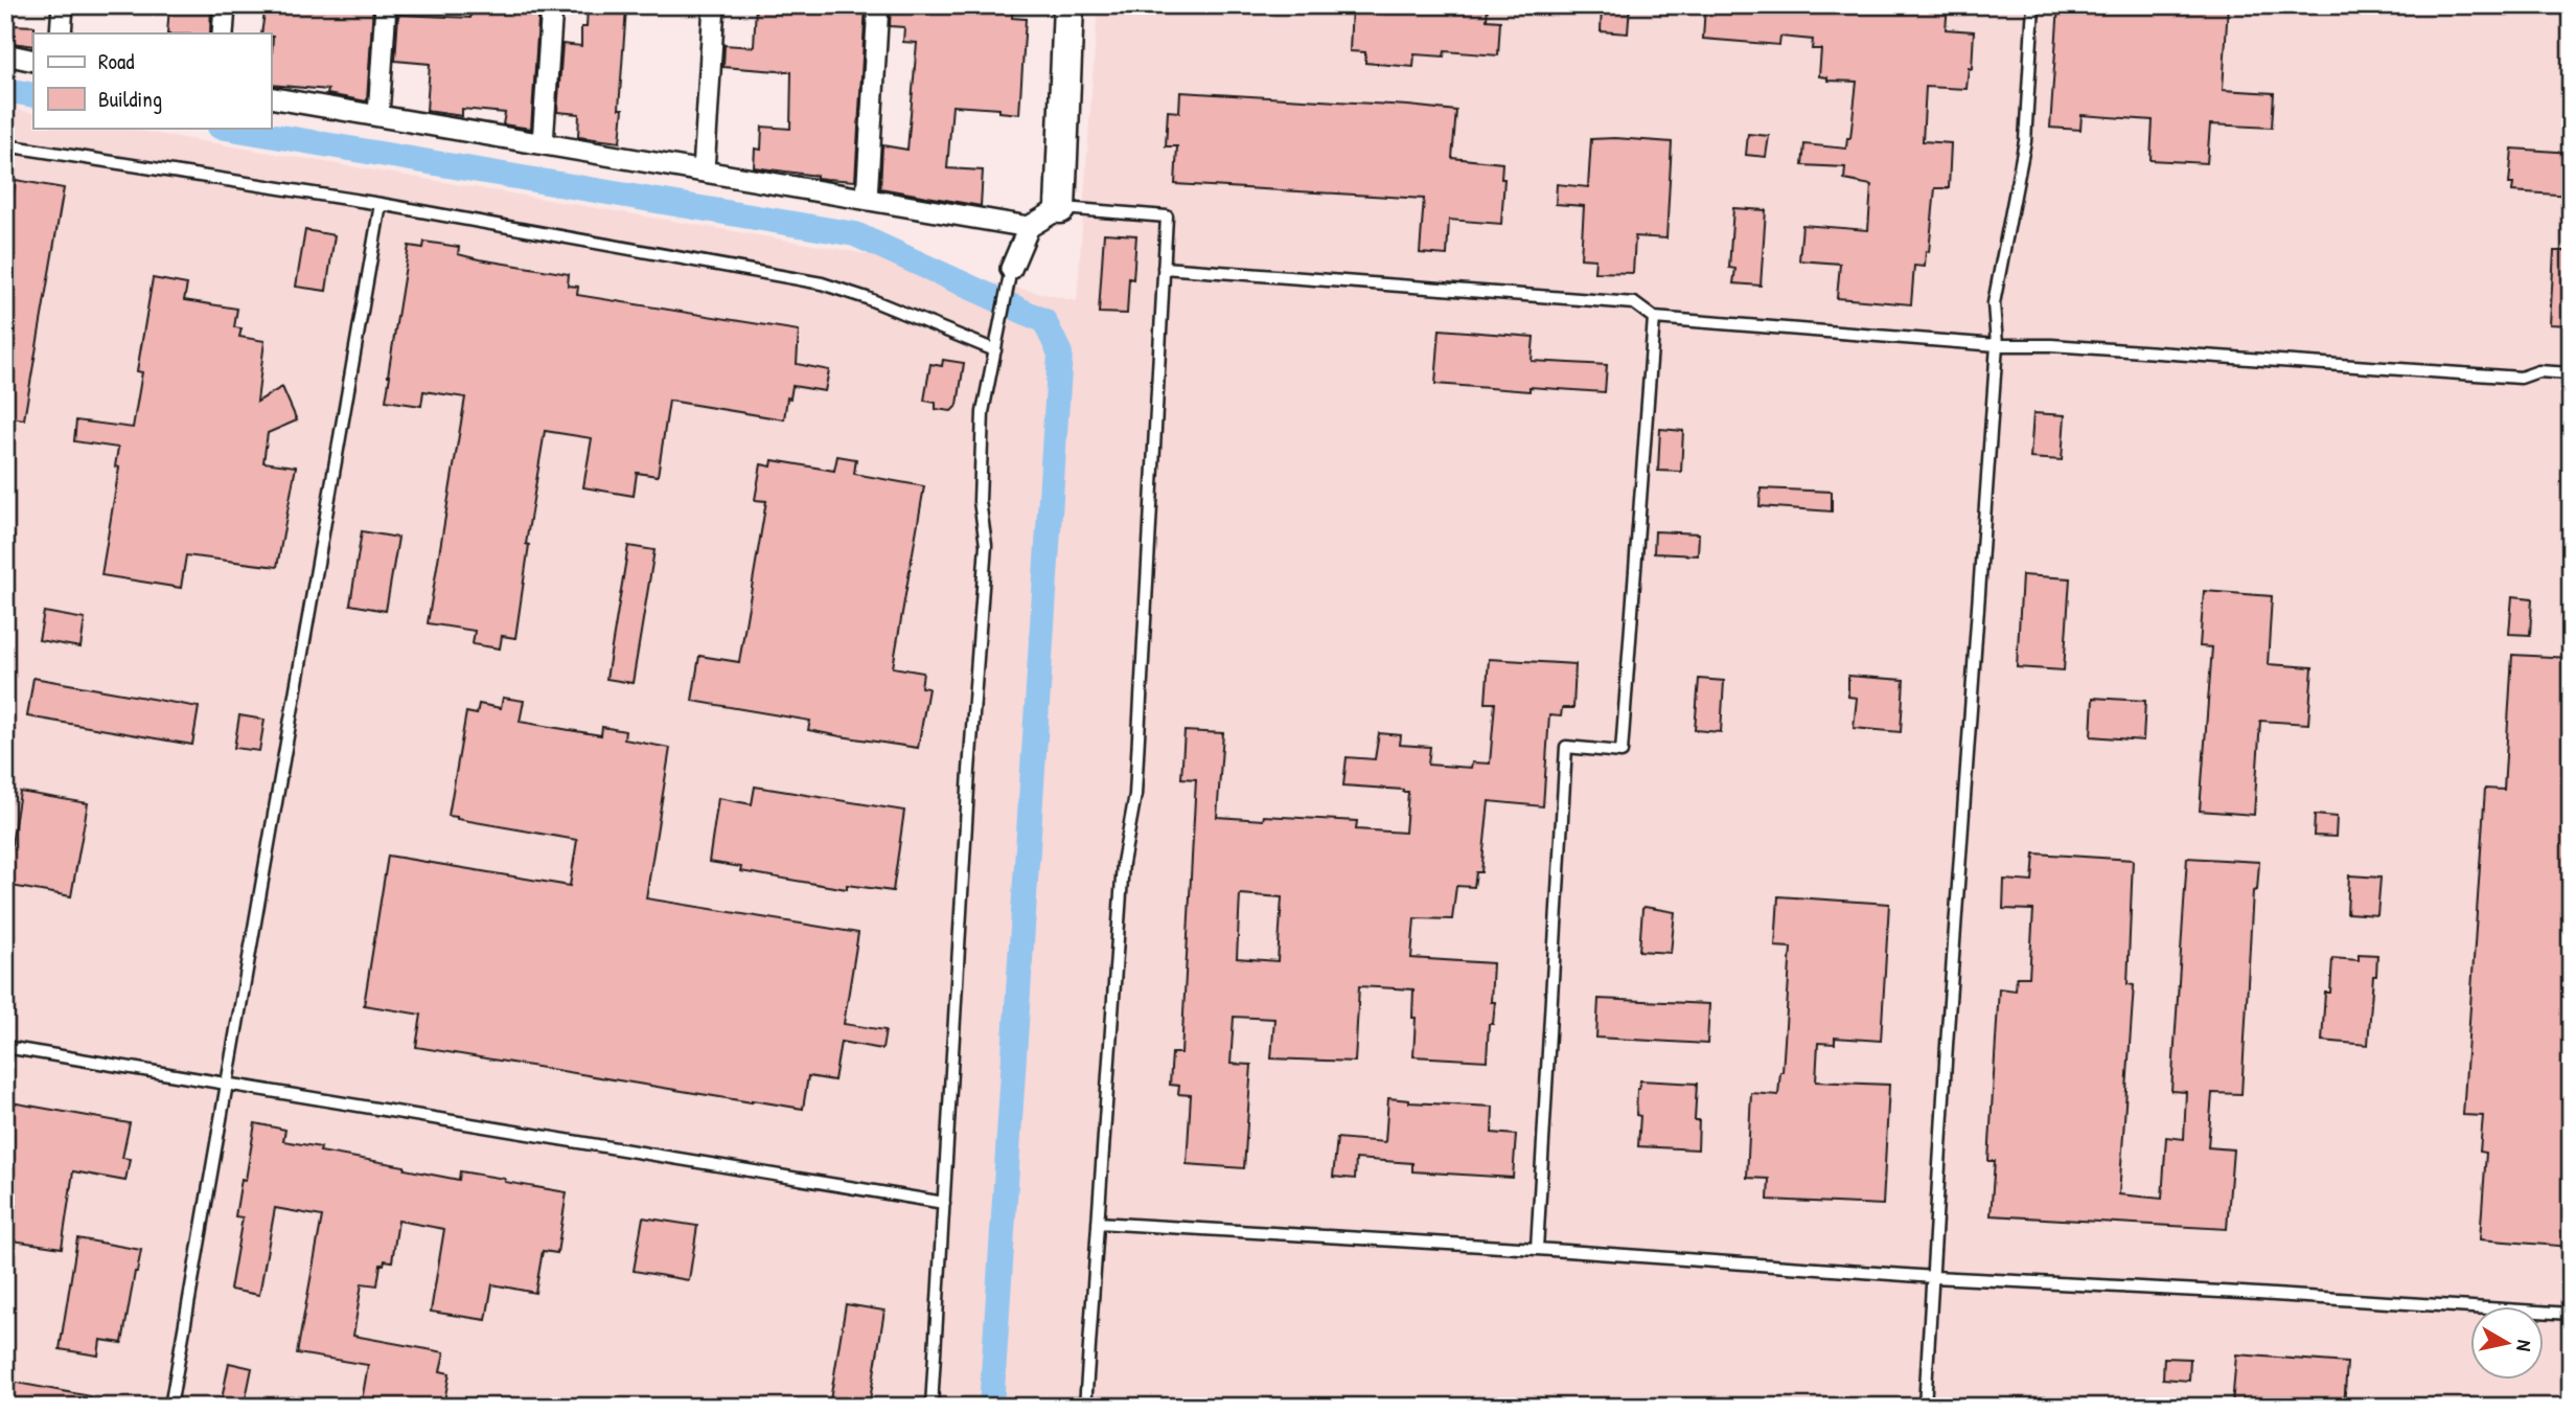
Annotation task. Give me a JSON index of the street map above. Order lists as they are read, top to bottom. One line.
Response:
{"legend":["Road","Building"],"north":"right"}
